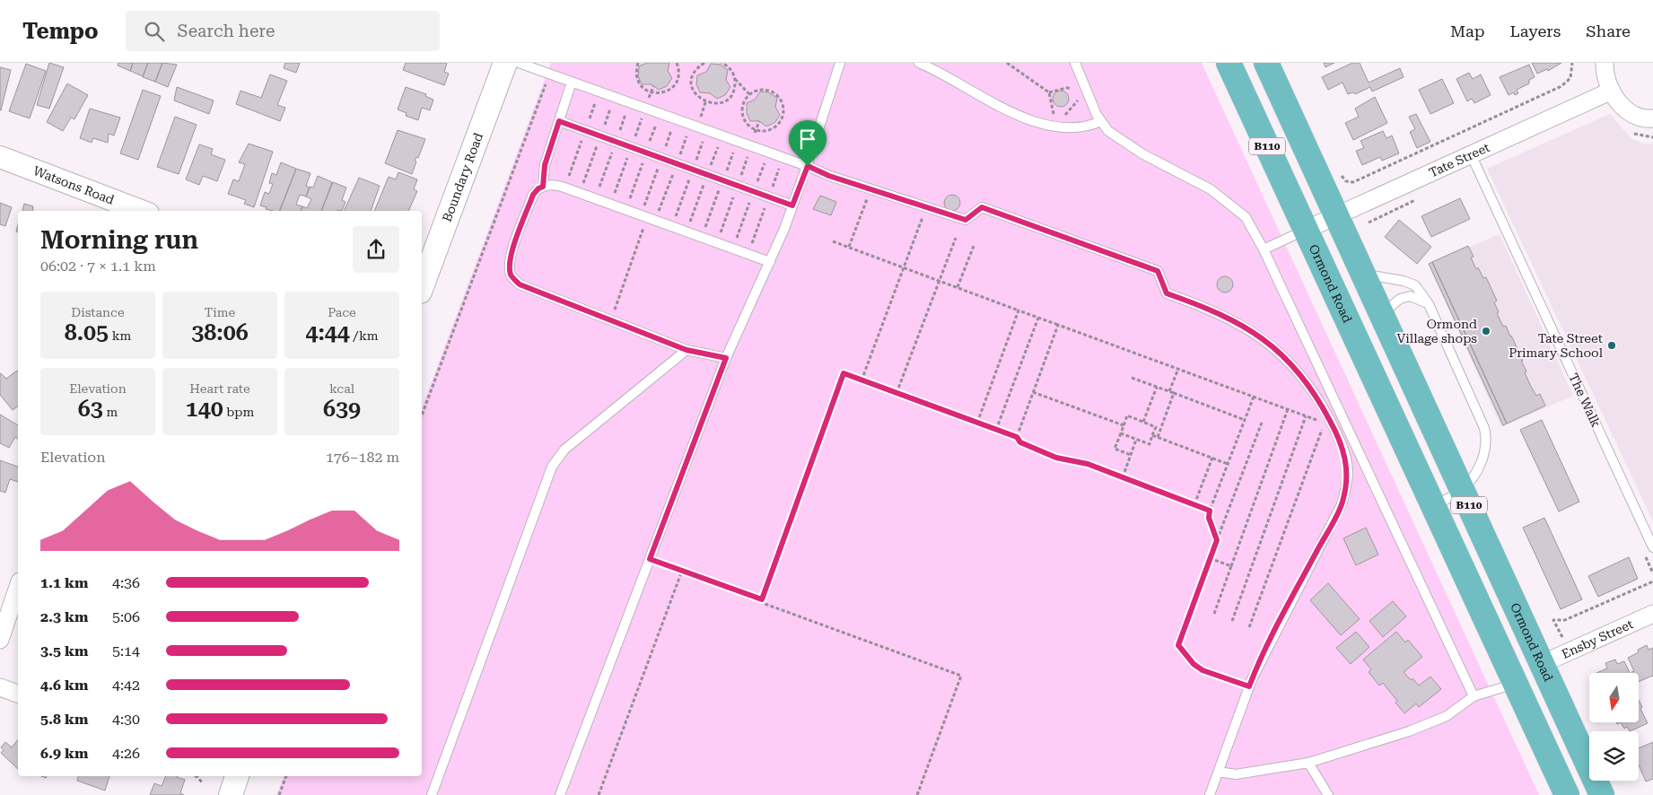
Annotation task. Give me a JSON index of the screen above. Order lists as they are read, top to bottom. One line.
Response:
{"streets":{"highway":["B110","Ormond Road"],"main road":["Boundary Road"],"street":["Tate Street","Watsons Road","Ensby Street"],"lane":["The Walk"]},"crossings":[["Tate Street","Ormond Road"],["Tate Street","The Walk"],["Ormond Road","Ensby Street"]],"places":["Ormond Village shops","Tate Street Primary School"],"north":"bottom","page":{"header":"Tempo","search":"Search here","nav":["Map","Layers","Share"],"heading":["Morning run","06:02 · 7 × 1.1 km"],"stats":[["Distance","8.05 km"],["Time","38:06"],["Pace","4:44 /km"],["Elevation","63 m"],["Heart rate","140 bpm"],["kcal","639"]],"chart":["Elevation","176–182 m"],"list":[{"name":"1.1 km","note":"4:36"},{"name":"2.3 km","note":"5:06"},{"name":"3.5 km","note":"5:14"},{"name":"4.6 km","note":"4:42"},{"name":"5.8 km","note":"4:30"},{"name":"6.9 km","note":"4:26"}]}}
